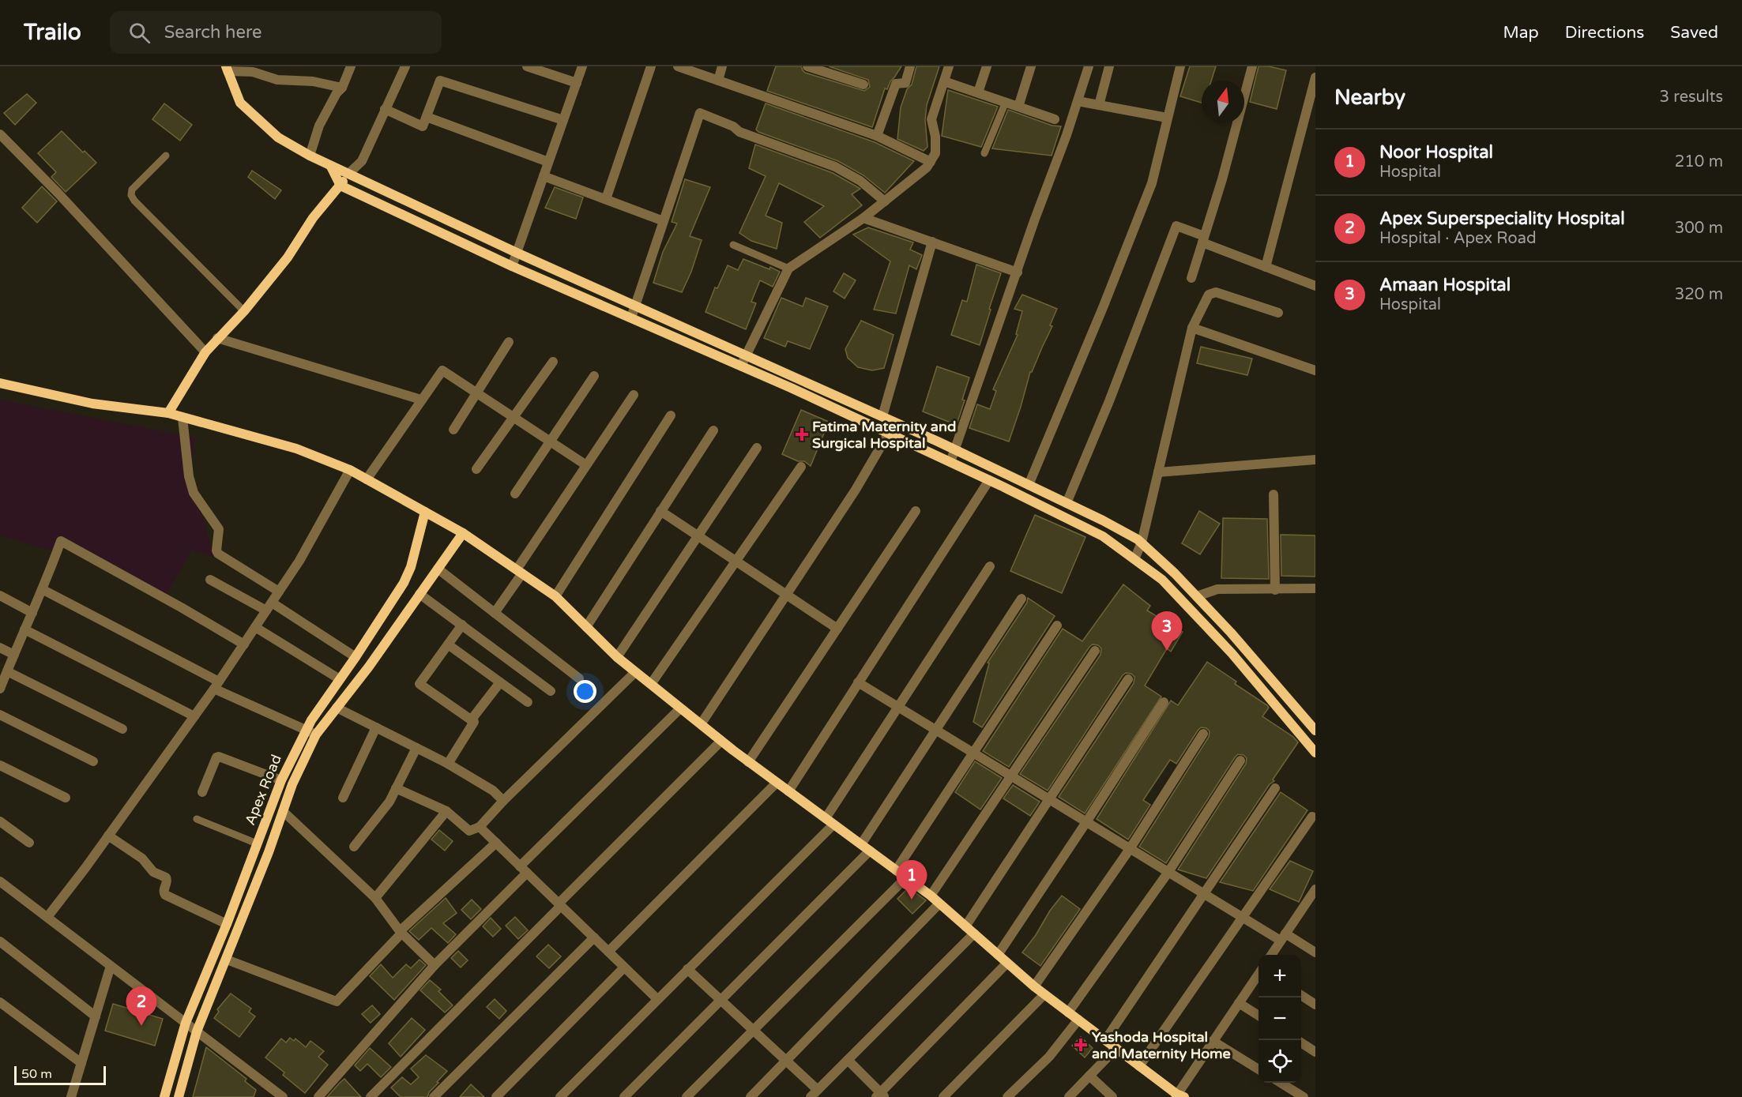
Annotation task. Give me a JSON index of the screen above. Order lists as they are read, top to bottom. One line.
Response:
{"streets":{"street":["Apex Road"]},"places":{"health":["Fatima Maternity and Surgical Hospital","Yashoda Hospital and Maternity Home"]},"scale_bar":"50 m","north":"top","page":{"header":"Trailo","search":"Search here","nav":["Map","Directions","Saved"],"heading":["Nearby","3 results"],"list":[{"mark":"1","name":"Noor Hospital","note":"Hospital","value":"210 m"},{"mark":"2","name":"Apex Superspeciality Hospital","note":"Hospital · Apex Road","value":"300 m"},{"mark":"3","name":"Amaan Hospital","note":"Hospital","value":"320 m"}],"pins":["3","1","2"],"map_buttons":["+","−"],"scale":"50 m"}}
